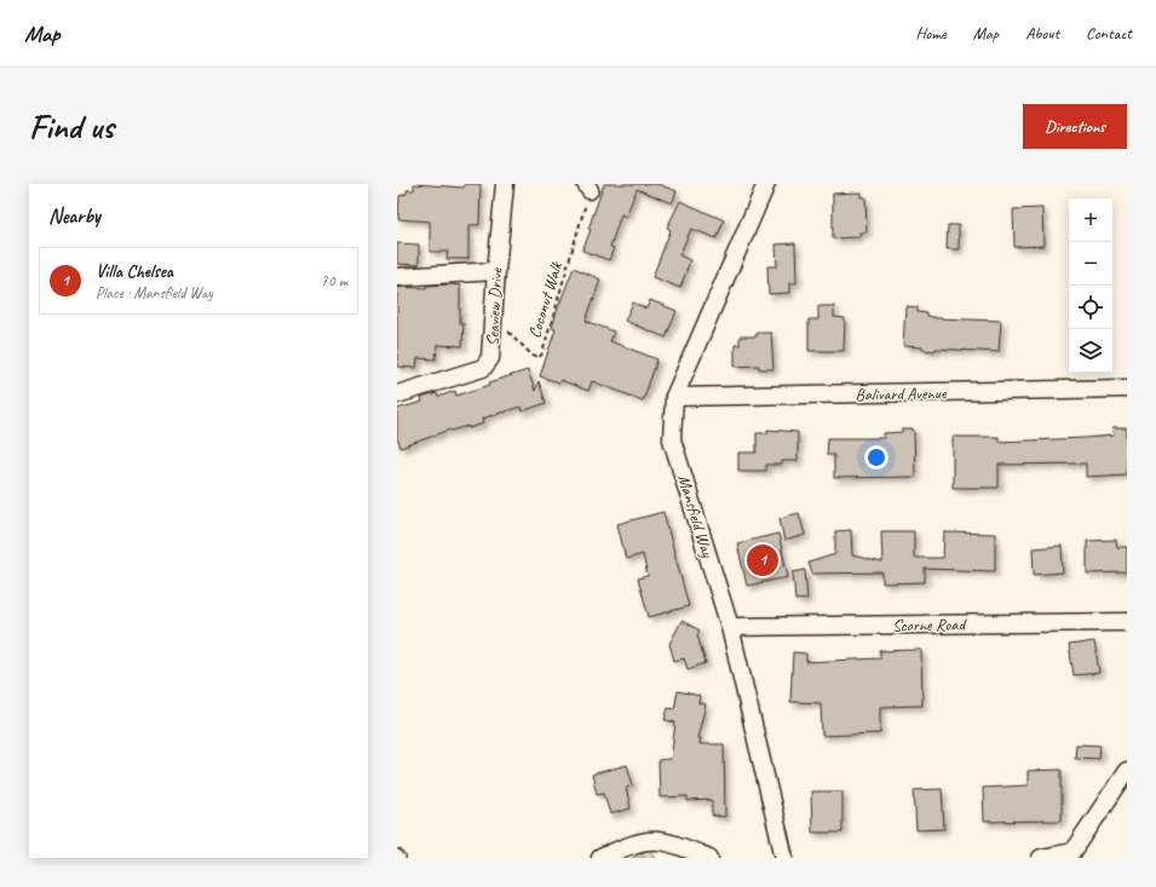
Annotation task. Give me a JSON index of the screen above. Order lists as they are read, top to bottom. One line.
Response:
{"streets":{"street":["Seaview Drive","Balivard Avenue","Mansfield Way","Scorne Road"],"path":["Coconut Walk"]},"crossings":[["Coconut Walk","Seaview Drive"],["Balivard Avenue","Mansfield Way"],["Mansfield Way","Scorne Road"]],"page":{"header":"Map","nav":["Home","Map","About","Contact"],"buttons":"Directions","title":"Find us","heading":"Nearby","map_buttons":["+","−"],"list":[{"mark":"1","name":"Villa Chelsea","note":"Place · Mansfield Way","value":"70 m"}],"pins":"1"}}
